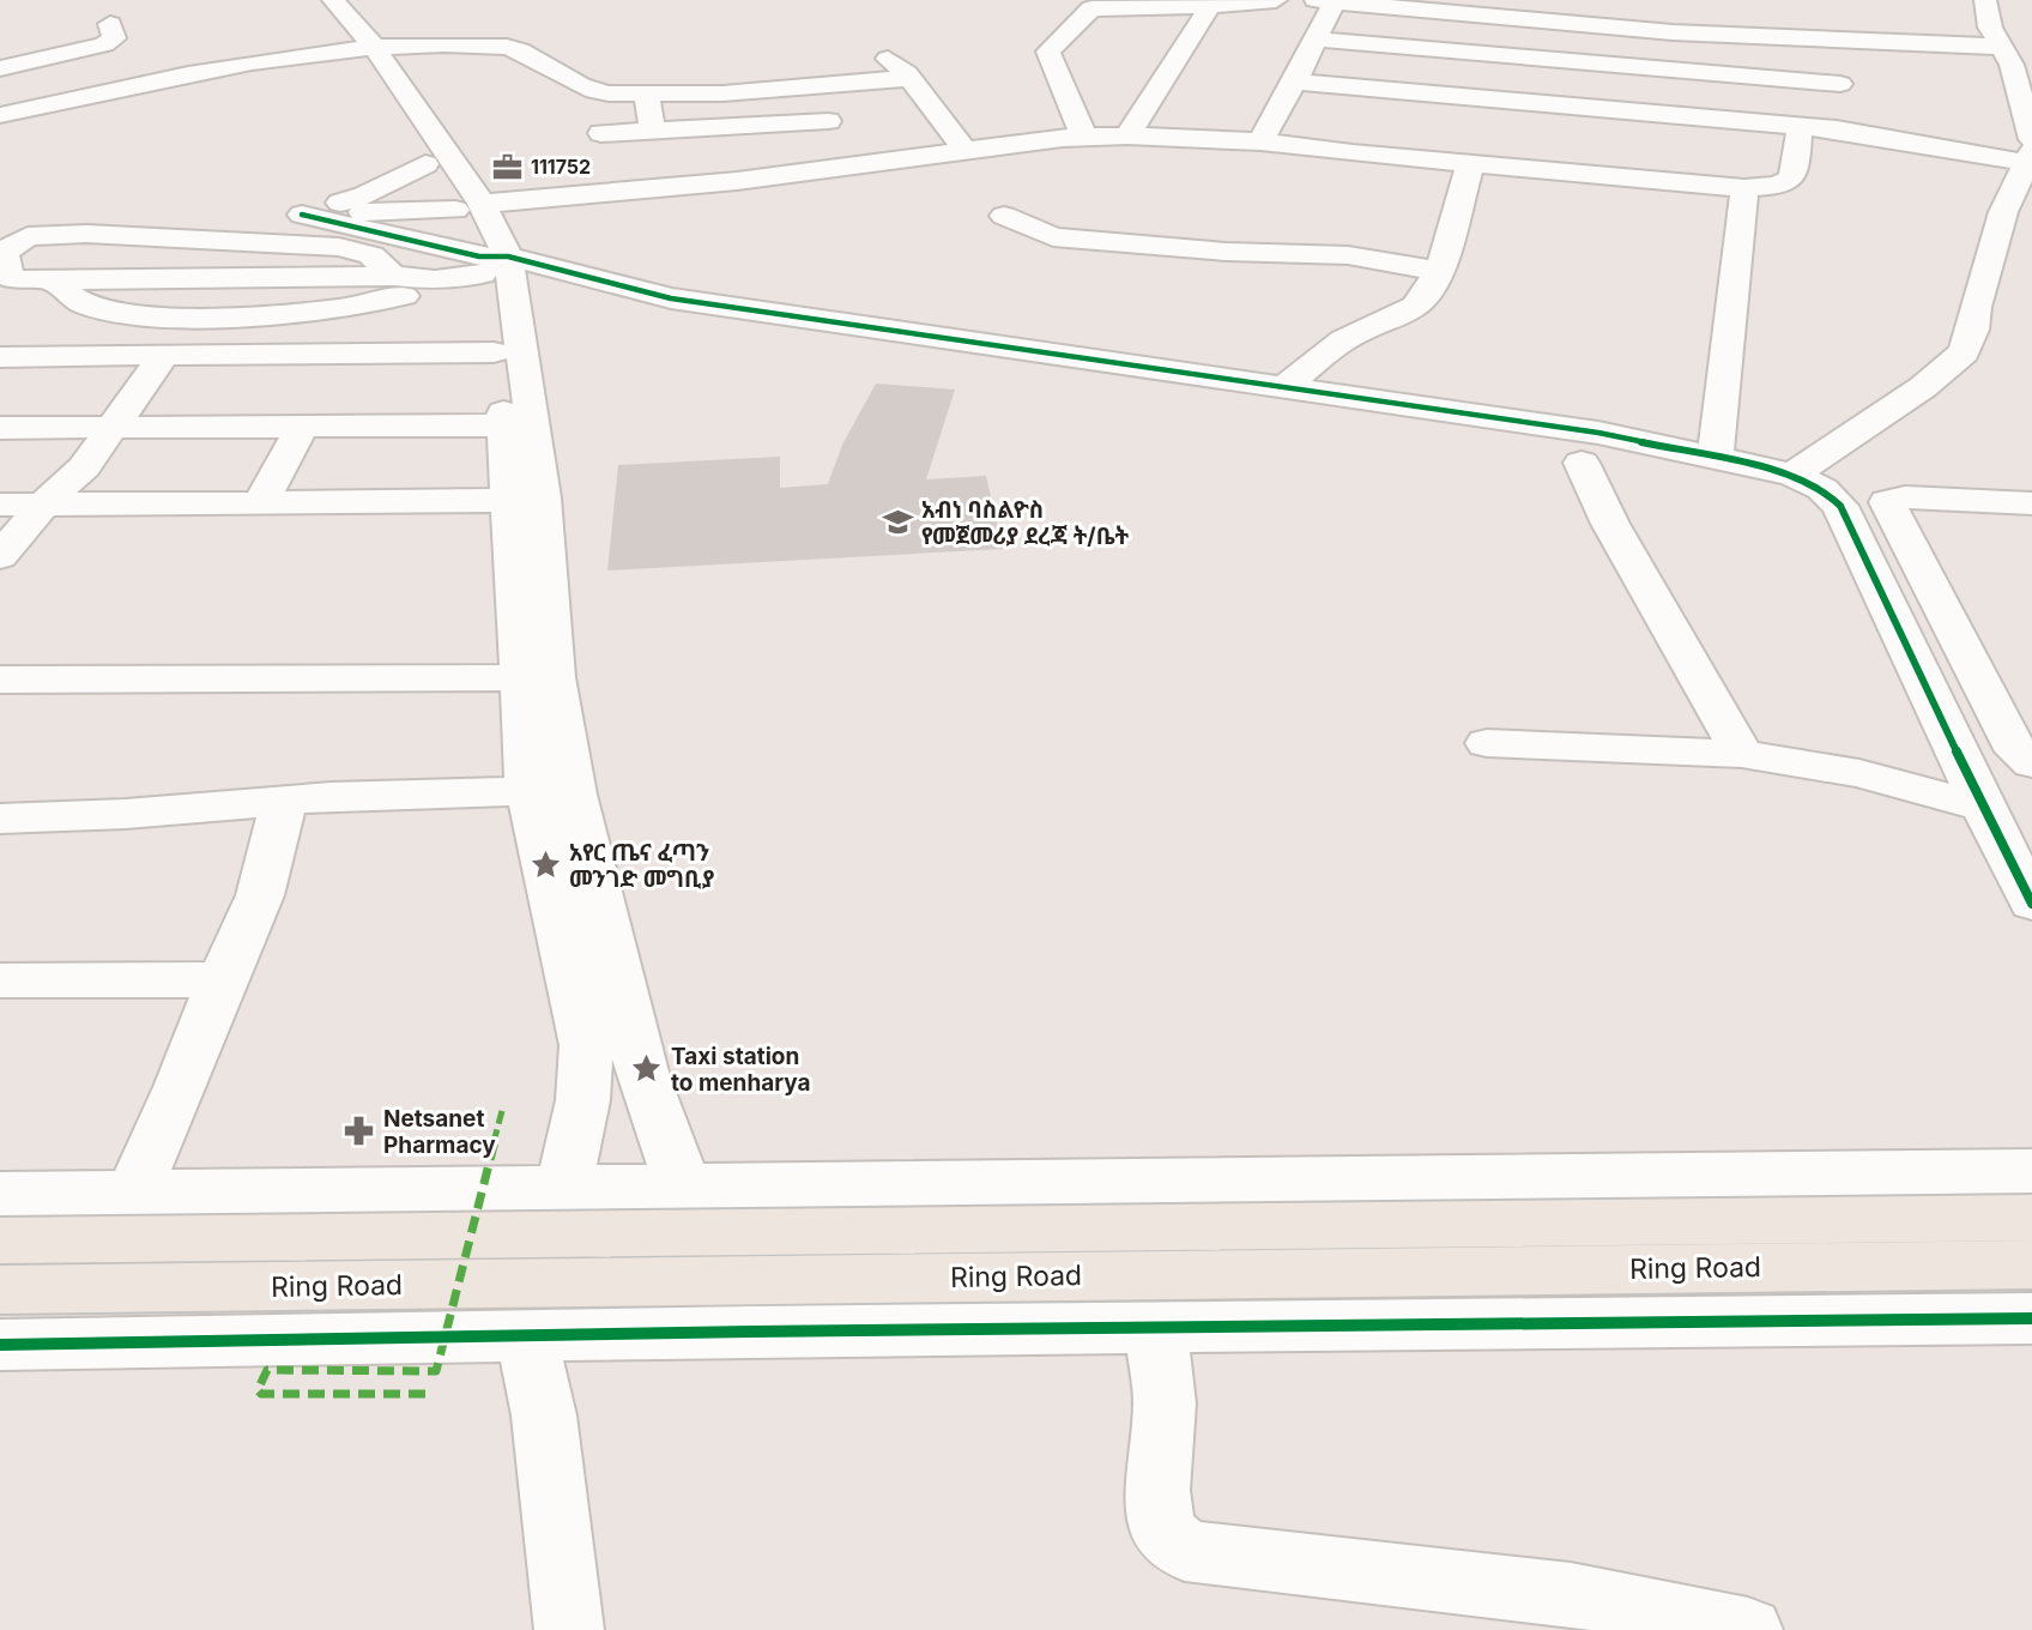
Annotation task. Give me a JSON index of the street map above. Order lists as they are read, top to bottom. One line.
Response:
{"streets":{"highway":["Ring Road"]},"places":{"office":["111752"],"school or university":["አብነ ባስልዮስ የመጀመሪያ ደረጃ ት/ቤት"],"place":["አየር ጤና ፈጣን መንገድ መግቢያ","Taxi station to menharya"],"pharmacy":["Netsanet Pharmacy"]}}
